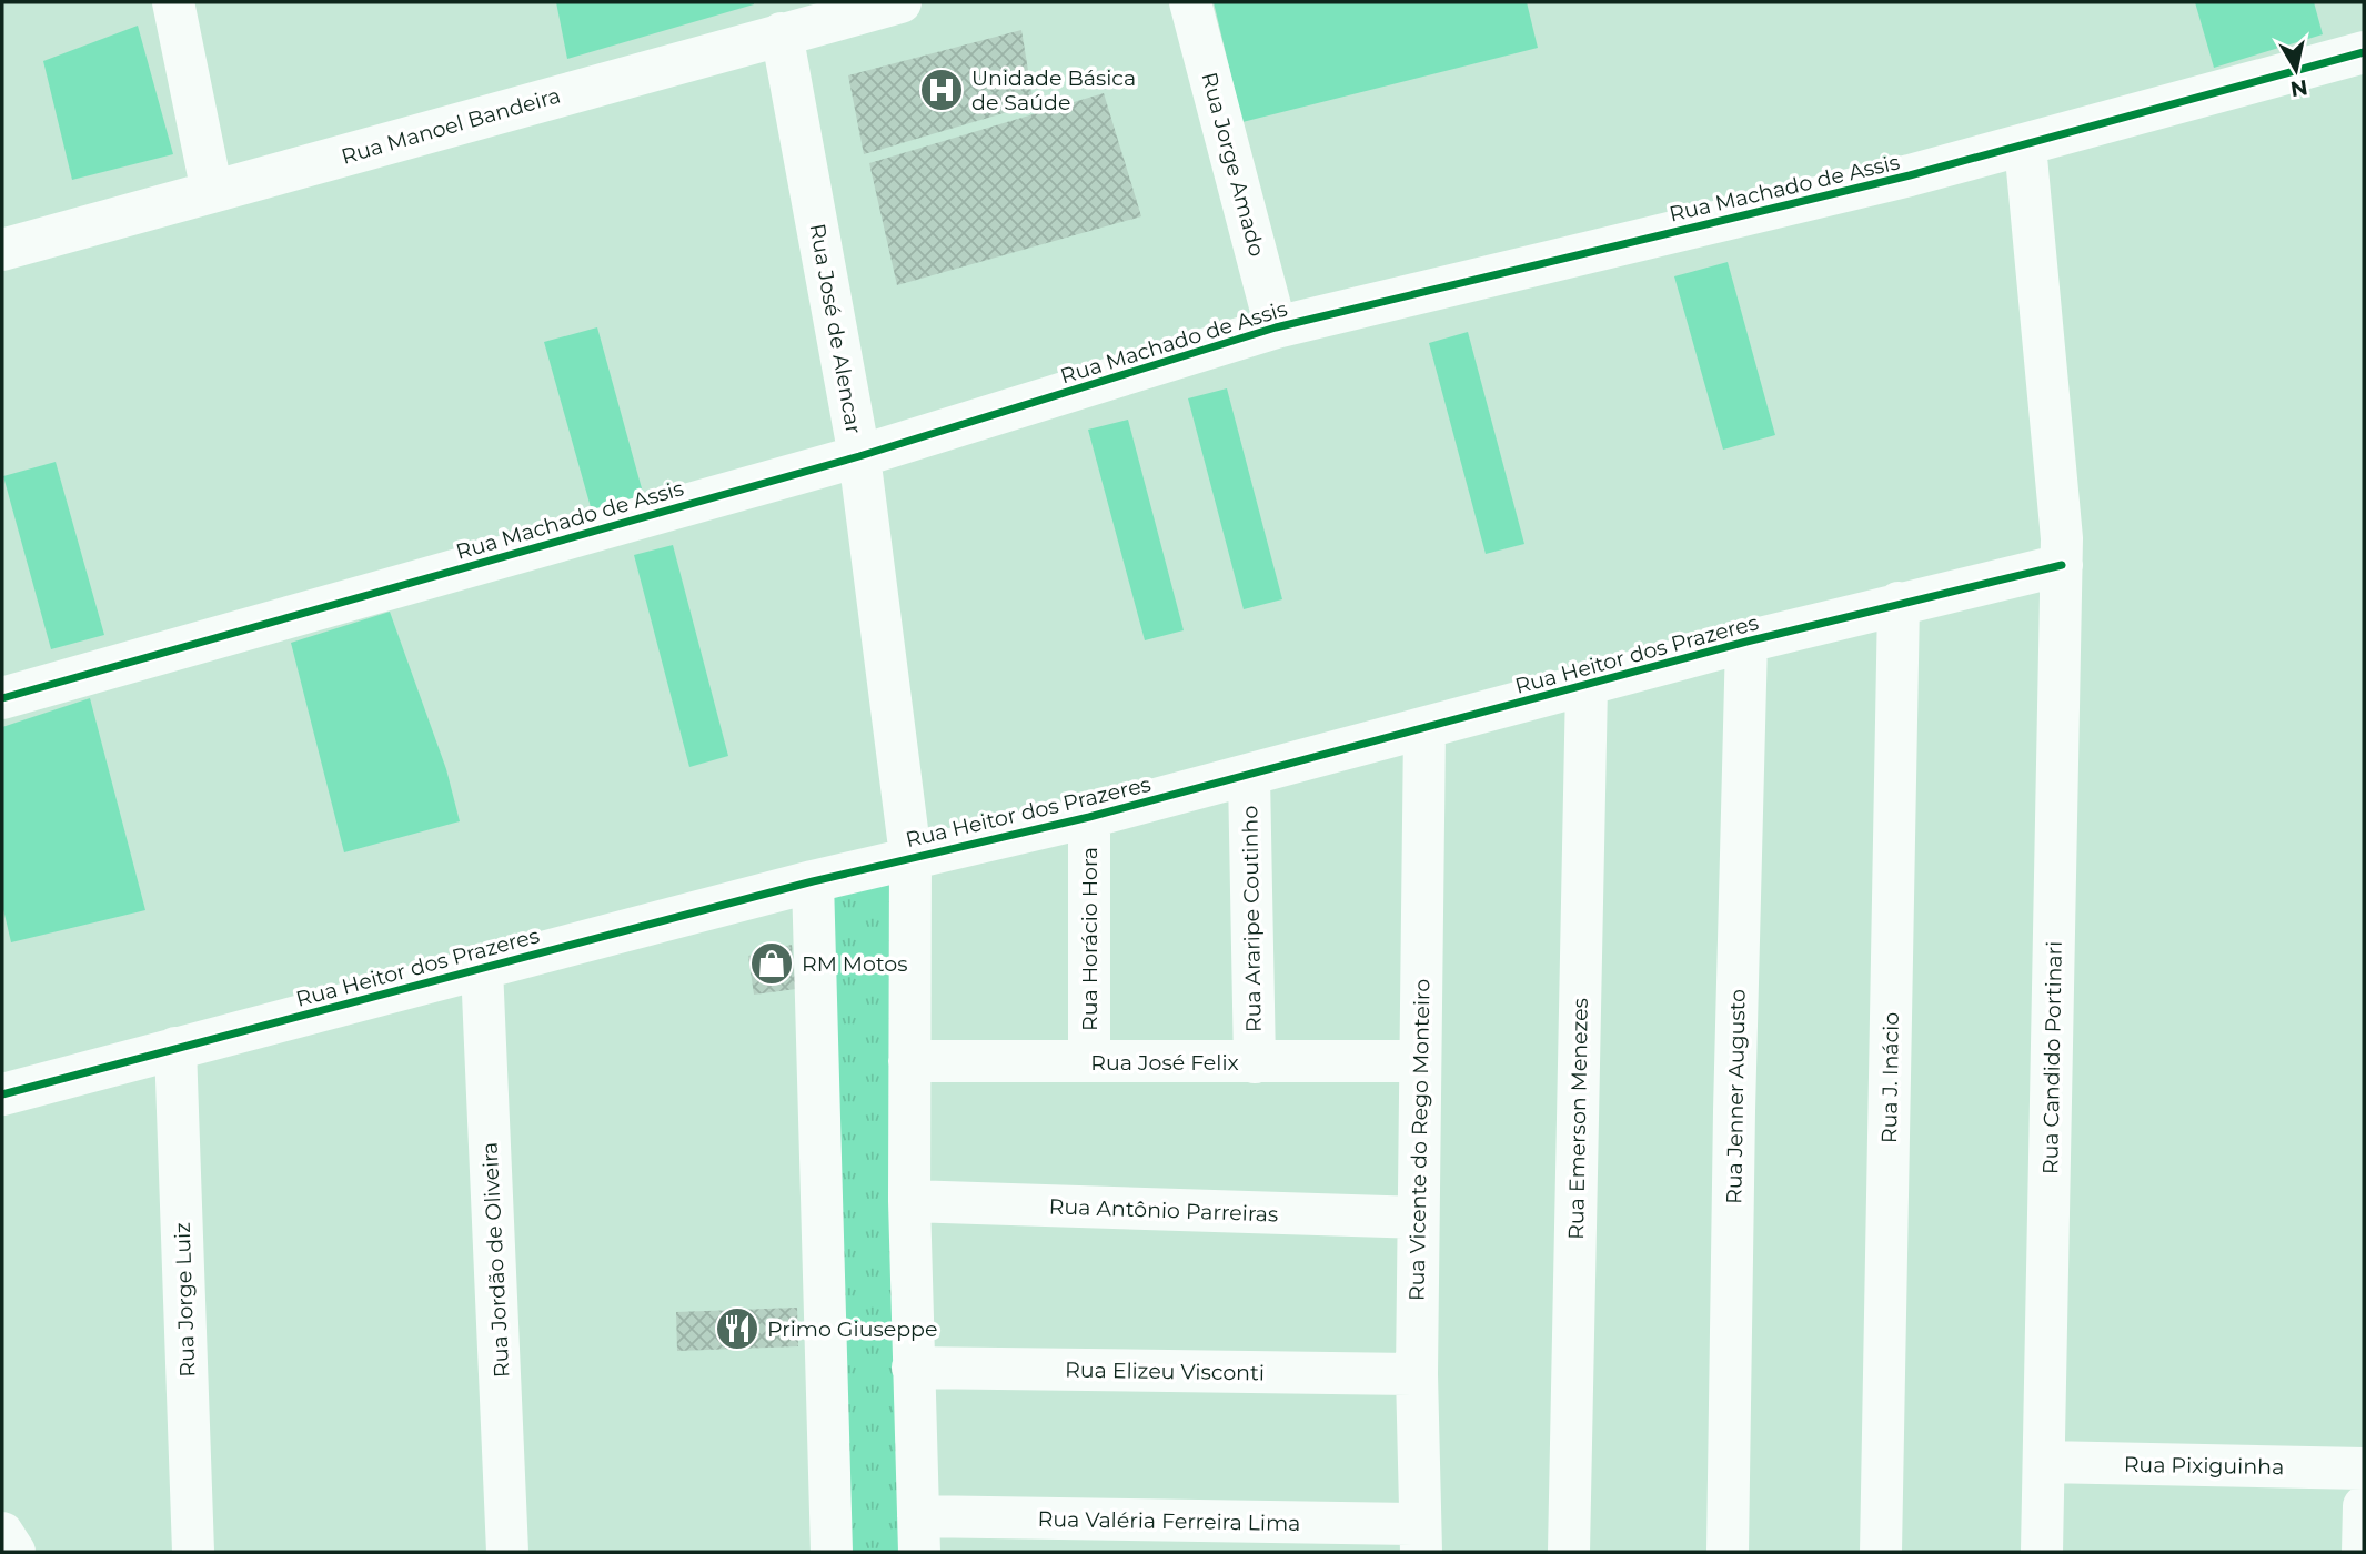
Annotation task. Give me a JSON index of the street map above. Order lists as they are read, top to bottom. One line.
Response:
{"streets":{"street":["Rua Manoel Bandeira","Rua Jorge Amado","Rua Machado de Assis","Rua José de Alencar","Rua Heitor dos Prazeres","Rua Araripe Coutinho","Rua Horácio Hora","Rua Candido Portinari","Rua José Felix","Rua J. Inácio","Rua Jenner Augusto","Rua Emerson Menezes","Rua Vicente do Rego Monteiro","Rua Antônio Parreiras","Rua Jordão de Oliveira","Rua Jorge Luiz","Rua Elizeu Visconti","Rua Pixiguinha","Rua Valéria Ferreira Lima"]},"crossings":[["Rua Manoel Bandeira","Rua José de Alencar"],["Rua Jorge Amado","Rua Machado de Assis"],["Rua Machado de Assis","Rua José de Alencar"],["Rua Machado de Assis","Rua Candido Portinari"],["Rua José de Alencar","Rua Heitor dos Prazeres"],["Rua José de Alencar","Rua José Felix"],["Rua José de Alencar","Rua Antônio Parreiras"],["Rua José de Alencar","Rua Elizeu Visconti"],["Rua José de Alencar","Rua Valéria Ferreira Lima"],["Rua Heitor dos Prazeres","Rua Araripe Coutinho"],["Rua Heitor dos Prazeres","Rua Horácio Hora"],["Rua Heitor dos Prazeres","Rua Candido Portinari"],["Rua Heitor dos Prazeres","Rua J. Inácio"],["Rua Heitor dos Prazeres","Rua Jenner Augusto"],["Rua Heitor dos Prazeres","Rua Emerson Menezes"],["Rua Heitor dos Prazeres","Rua Vicente do Rego Monteiro"],["Rua Heitor dos Prazeres","Rua Jordão de Oliveira"],["Rua Heitor dos Prazeres","Rua Jorge Luiz"],["Rua Araripe Coutinho","Rua José Felix"],["Rua Horácio Hora","Rua José Felix"],["Rua Candido Portinari","Rua Pixiguinha"],["Rua José Felix","Rua Vicente do Rego Monteiro"],["Rua Vicente do Rego Monteiro","Rua Antônio Parreiras"],["Rua Vicente do Rego Monteiro","Rua Elizeu Visconti"],["Rua Vicente do Rego Monteiro","Rua Valéria Ferreira Lima"]],"places":{"hospital":["Unidade Básica de Saúde"],"shop":["RM Motos"],"restaurant":["Primo Giuseppe"]},"north":"bottom"}
